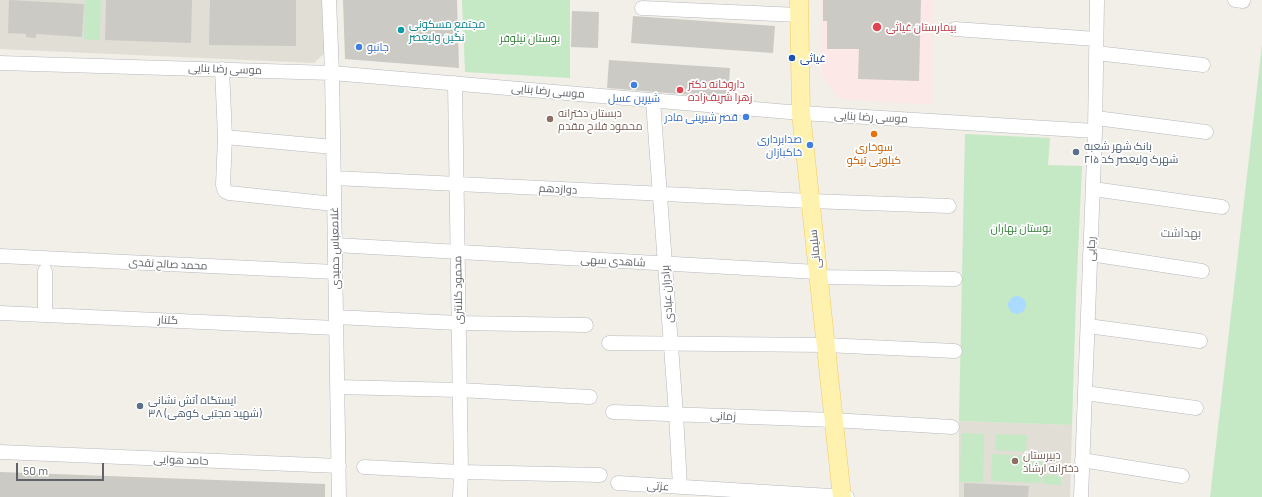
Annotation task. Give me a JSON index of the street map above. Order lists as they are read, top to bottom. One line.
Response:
{"streets":{"main road":["سلیمانی"],"street":["موسی رضا بنایی","دوازدهم","غلامعباس حمیدی","رجایی","شاهدی سهی","محمد صالح نقدی","محمود کلانتری","برادران عبادی","گلنار","زمانی","حامد هوایی","عزتی"]},"crossings":[["موسی رضا بنایی","غلامعباس حمیدی"],["موسی رضا بنایی","سلیمانی"],["موسی رضا بنایی","رجایی"],["موسی رضا بنایی","محمود کلانتری"],["موسی رضا بنایی","برادران عبادی"],["دوازدهم","غلامعباس حمیدی"],["دوازدهم","سلیمانی"],["دوازدهم","محمود کلانتری"],["دوازدهم","برادران عبادی"],["غلامعباس حمیدی","شاهدی سهی"],["غلامعباس حمیدی","محمد صالح نقدی"],["غلامعباس حمیدی","گلنار"],["غلامعباس حمیدی","حامد هوایی"],["سلیمانی","شاهدی سهی"],["سلیمانی","زمانی"],["سلیمانی","عزتی"],["شاهدی سهی","محمود کلانتری"],["شاهدی سهی","برادران عبادی"],["محمود کلانتری","گلنار"],["برادران عبادی","زمانی"],["برادران عبادی","عزتی"]],"districts":["بهداشت"],"parks":["بوستان نیلوفر","بوستان بهاران"],"places":["بیمارستان غیاثی","مجتمع مسکونی نگین ولیعصر","جانبو","غیاثی","شیرین عسل","داروخانه دکتر زهرا شریف‌زاده","قصر شیرینی مادر","دبستان دخترانه محمود فلاح مقدم","سوخاری کیلویی تیکو","صدابرداری خاکبازان","بانک شهر شعبه شهرک ولیعصر کد ۲۱۵","ایستگاه آتش نشانی ۳۸ (شهید مجتبی کوهی)","دبیرستان دخترانه ارشاد"],"scale_bar":"50 m"}
